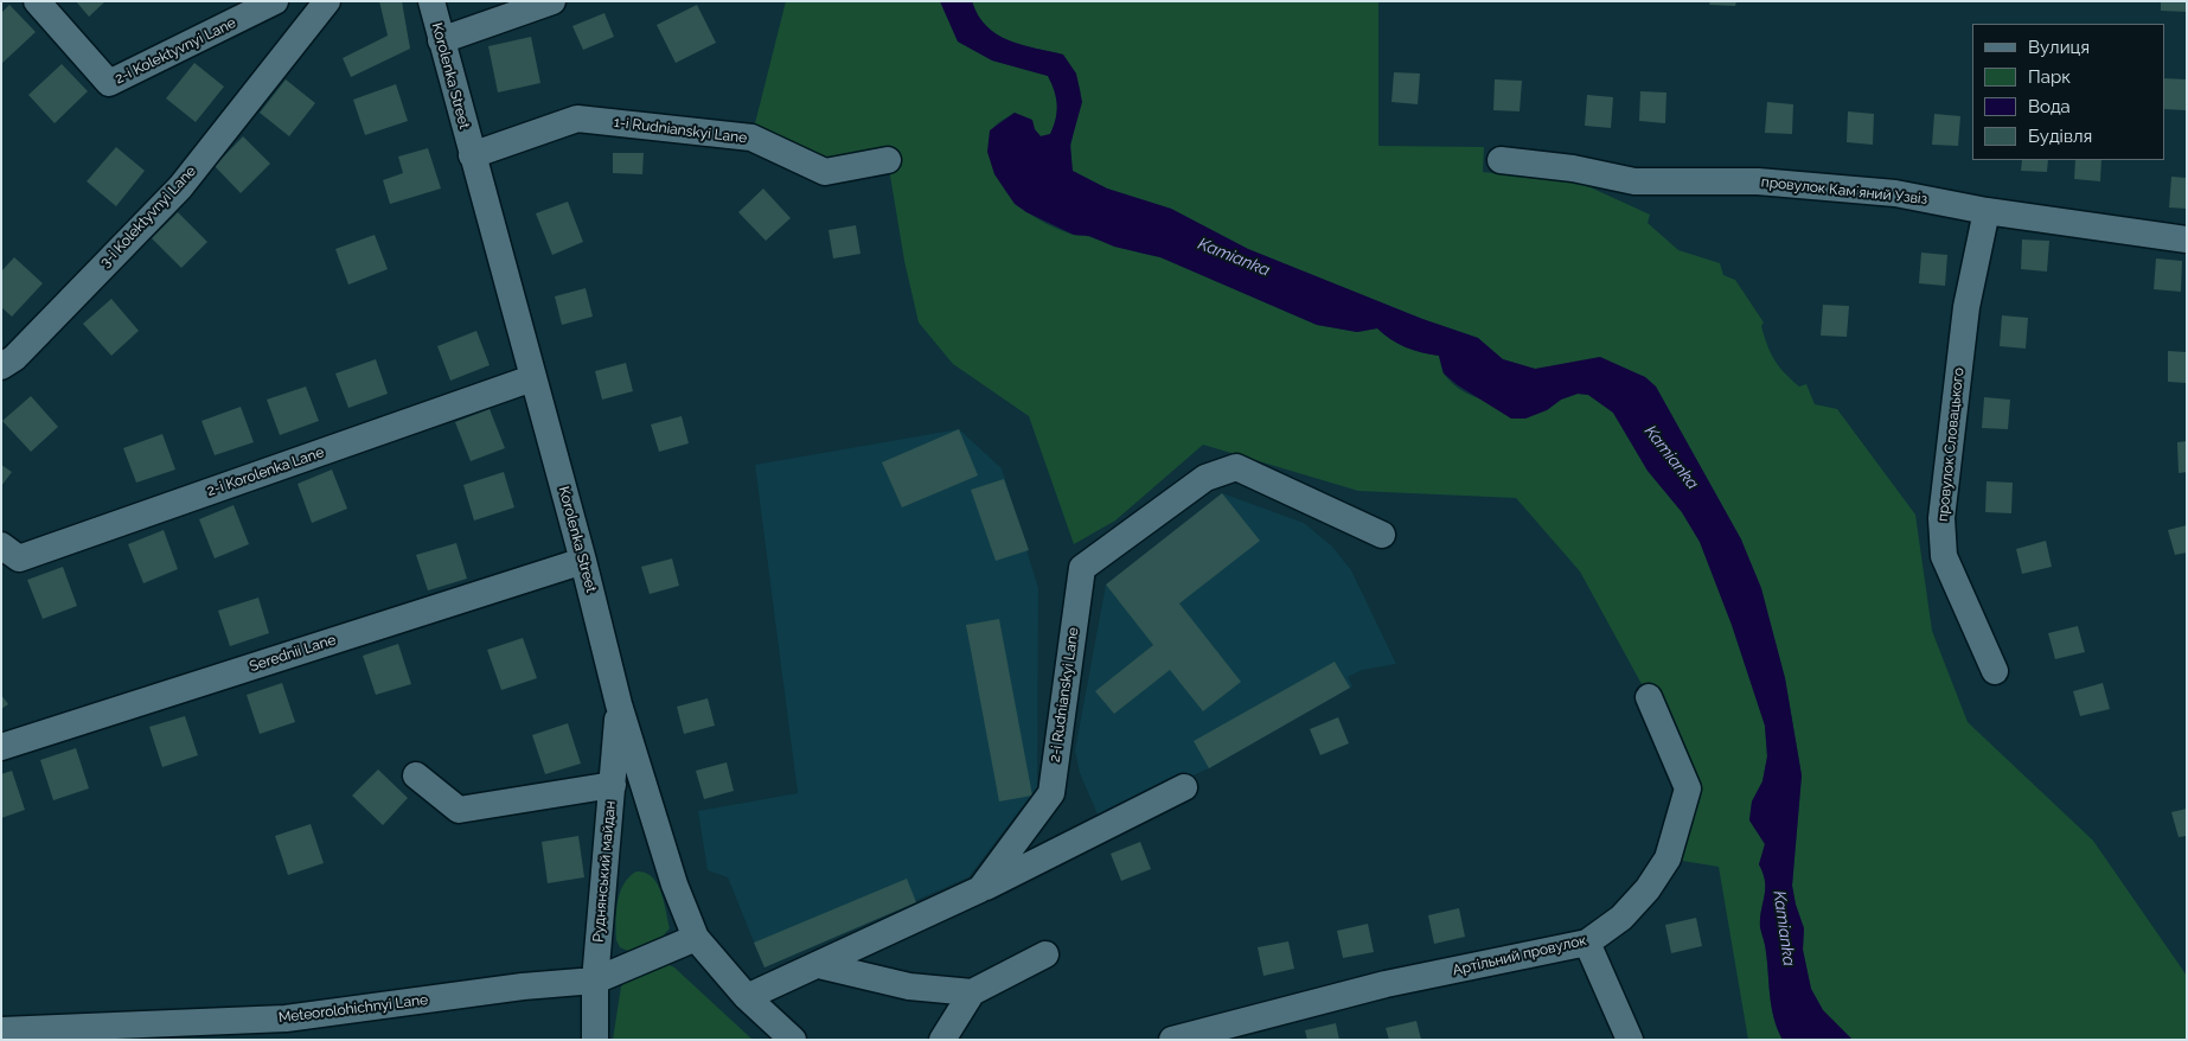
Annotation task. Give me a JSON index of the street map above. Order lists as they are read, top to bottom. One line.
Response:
{"streets":{"street":["2-i Kolektyvnyi Lane","Korolenka Street","1-i Rudnianskyi Lane","провулок Камʼяний Узвіз","3-i Kolektyvnyi Lane","провулок Словацького","2-i Korolenka Lane","Serednii Lane","2-i Rudnianskyi Lane","Руднянський майдан","Артільний провулок","Meteorolohichnyi Lane"]},"crossings":[["Korolenka Street","1-i Rudnianskyi Lane"],["Korolenka Street","2-i Korolenka Lane"],["Korolenka Street","Serednii Lane"],["Korolenka Street","2-i Rudnianskyi Lane"],["Korolenka Street","Руднянський майдан"],["Korolenka Street","Meteorolohichnyi Lane"],["провулок Камʼяний Узвіз","провулок Словацького"],["Руднянський майдан","Meteorolohichnyi Lane"]],"water":["Kamianka"],"legend":["Вулиця","Парк","Вода","Будівля"]}
